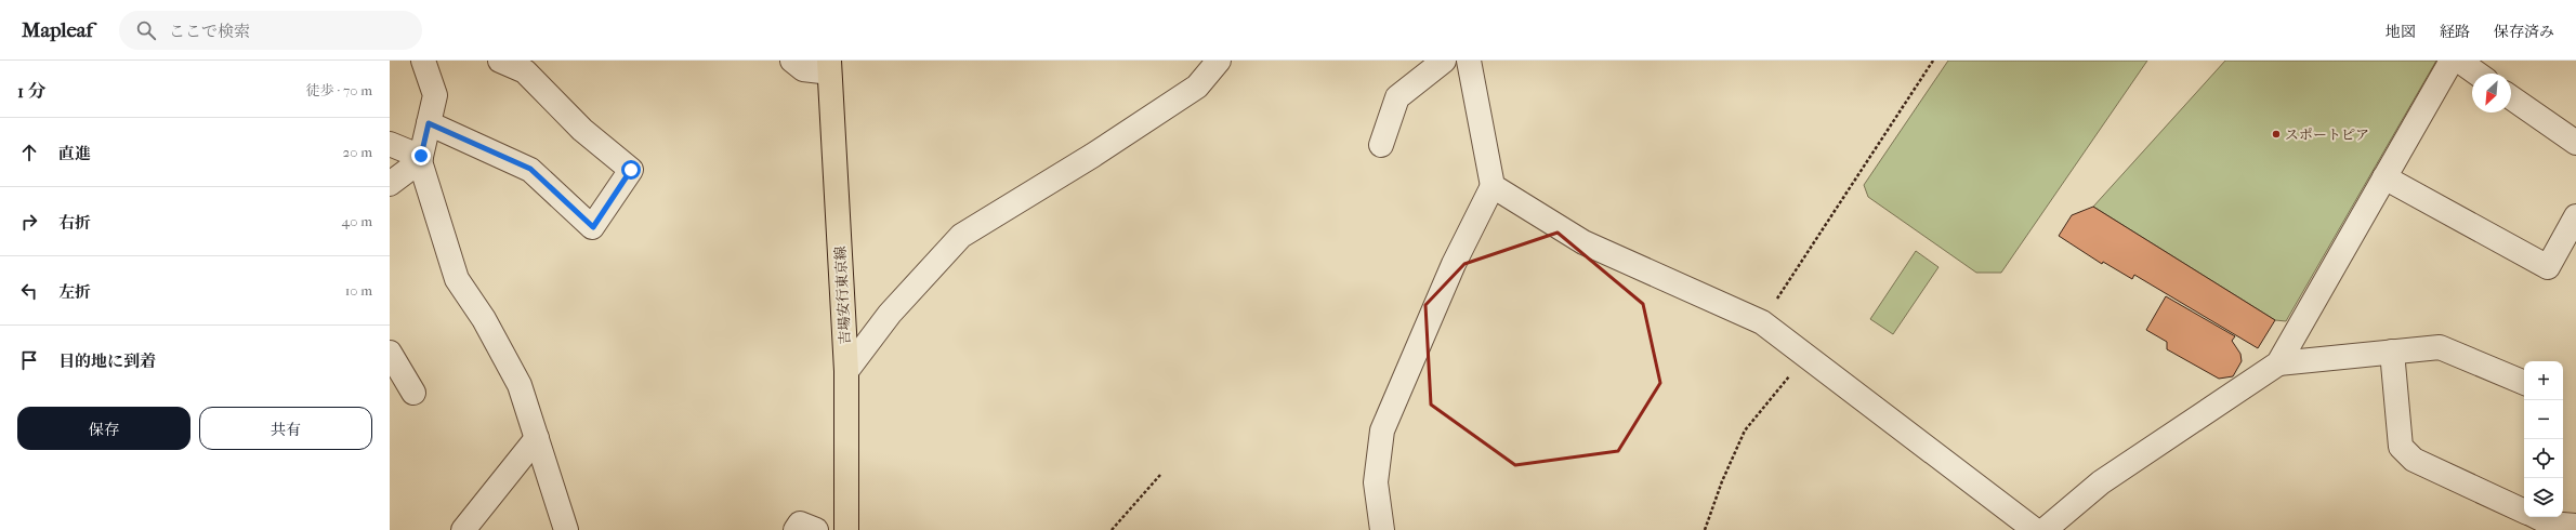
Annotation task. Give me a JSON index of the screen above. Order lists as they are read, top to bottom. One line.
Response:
{"streets":{"main road":["吉場安行東京線"]},"places":["スポートピア"],"north":"bottom left","page":{"header":"Mapleaf","search":"ここで検索","nav":["地図","経路","保存済み"],"heading":["1 分","徒歩 · 70 m"],"list":[["直進","20 m"],["右折","40 m"],["左折","10 m"],"目的地に到着"],"map_buttons":["+","−"],"buttons":["保存","共有"]}}
